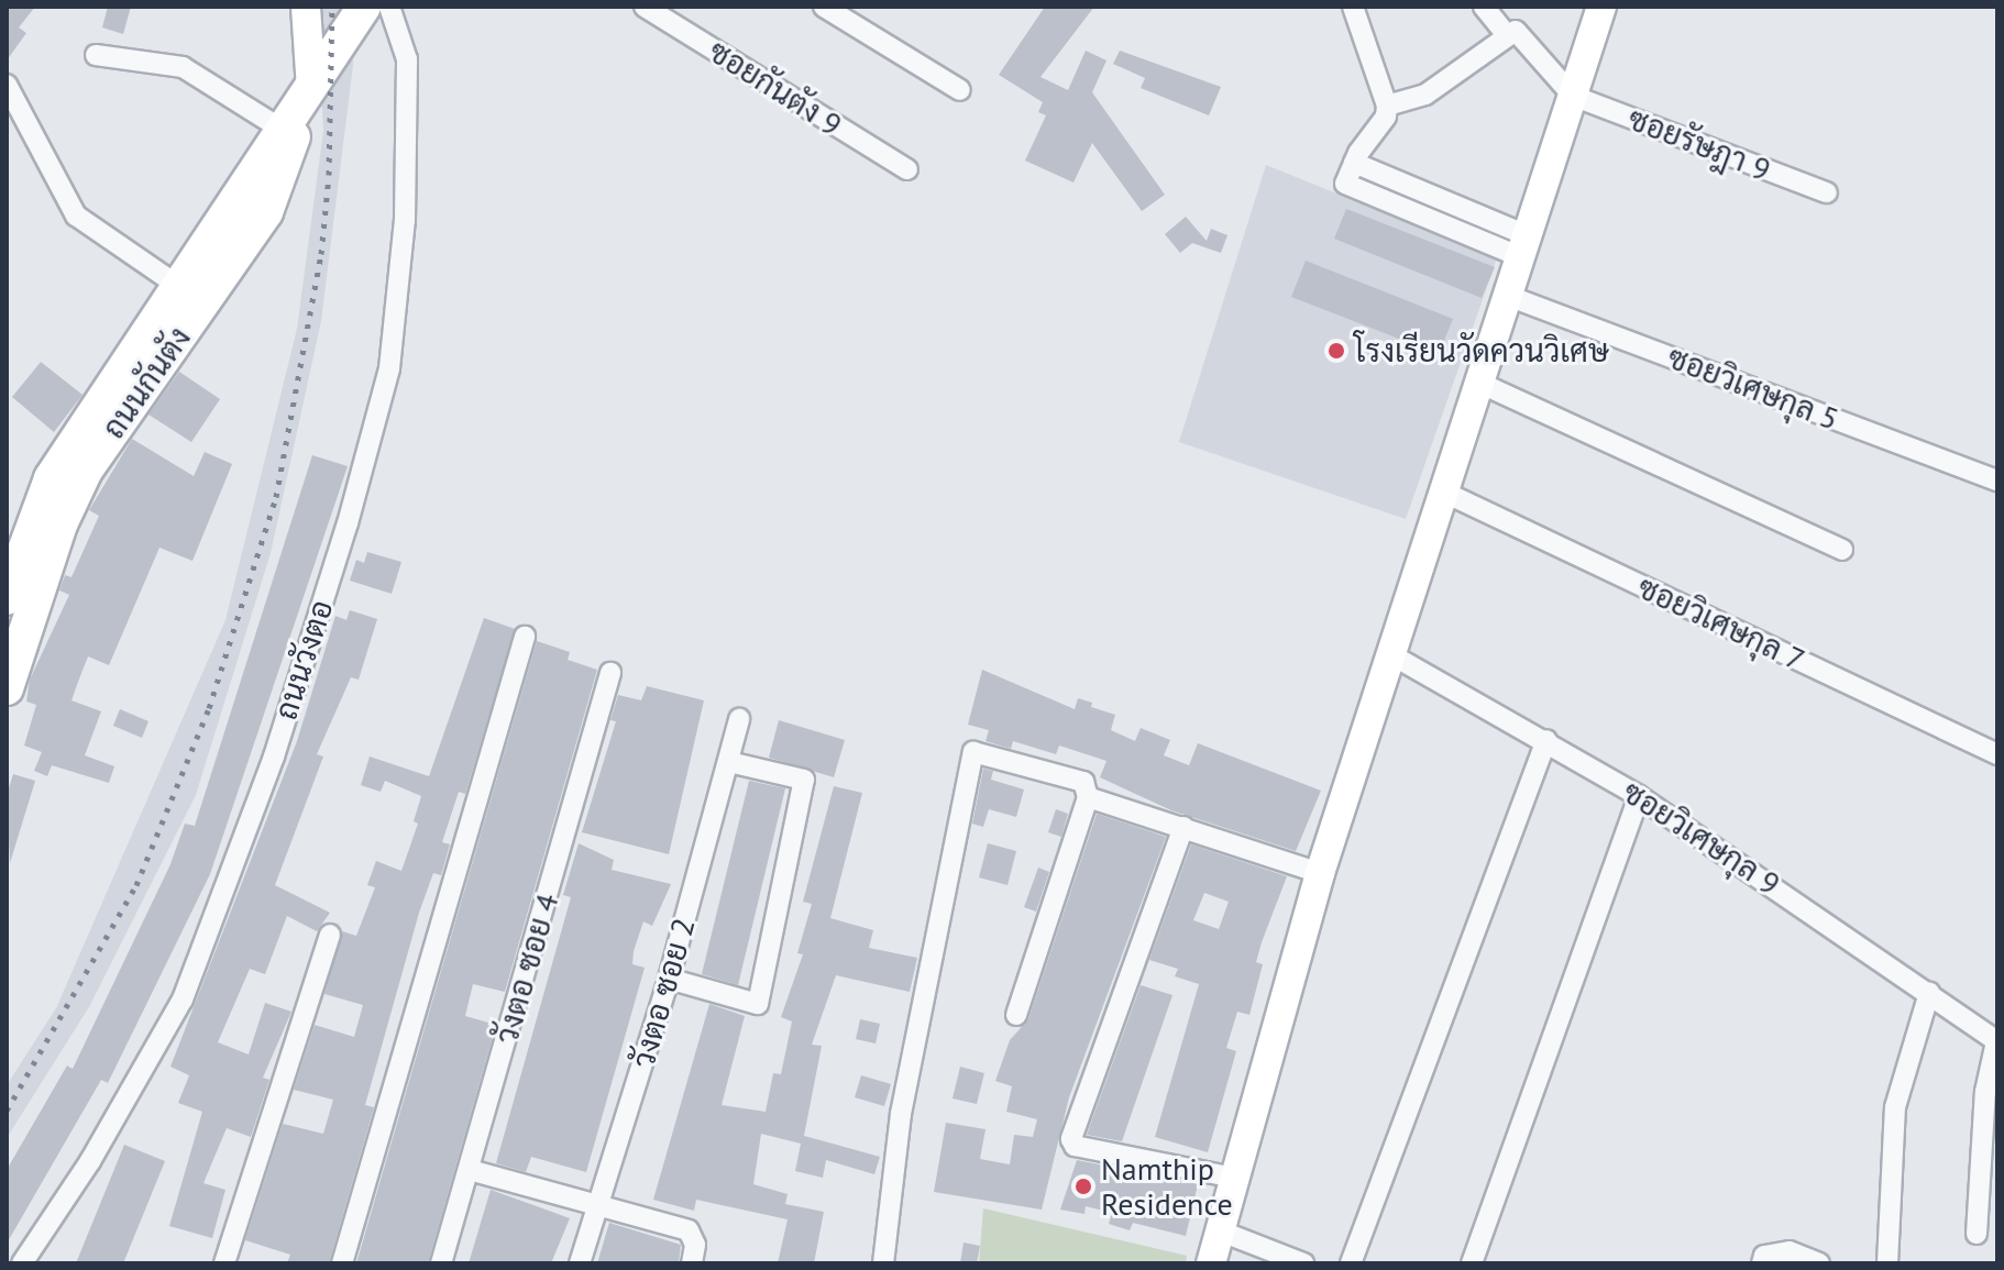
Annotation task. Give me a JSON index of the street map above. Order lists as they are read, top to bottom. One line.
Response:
{"streets":{"main road":["ถนนกันตัง"],"street":["ซอยกันตัง 9","ซอยรัษฎา 9","ซอยวิเศษกุล 5","ซอยวิเศษกุล 7","ถนนวังตอ","ซอยวิเศษกุล 9","วังตอ ซอย 4","วังตอ ซอย 2"]},"places":["โรงเรียนวัดควนวิเศษ","Namthip Residence"]}
